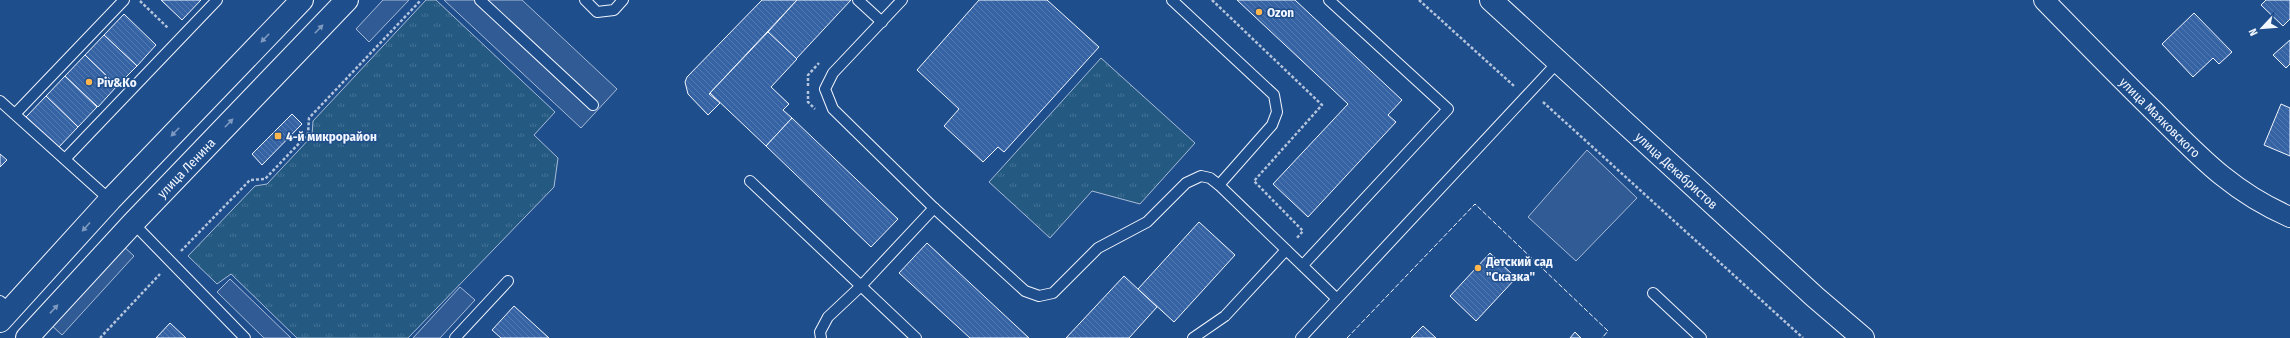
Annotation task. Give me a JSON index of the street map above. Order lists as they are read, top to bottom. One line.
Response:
{"streets":{"main road":["улица Ленина","улица Декабристов"],"street":["улица Маяковского"]},"places":{"other":["Ozon","Piv&Ko","Детский сад \"Сказка\""],"transit":["4-й микрорайон"]},"north":"bottom left"}
